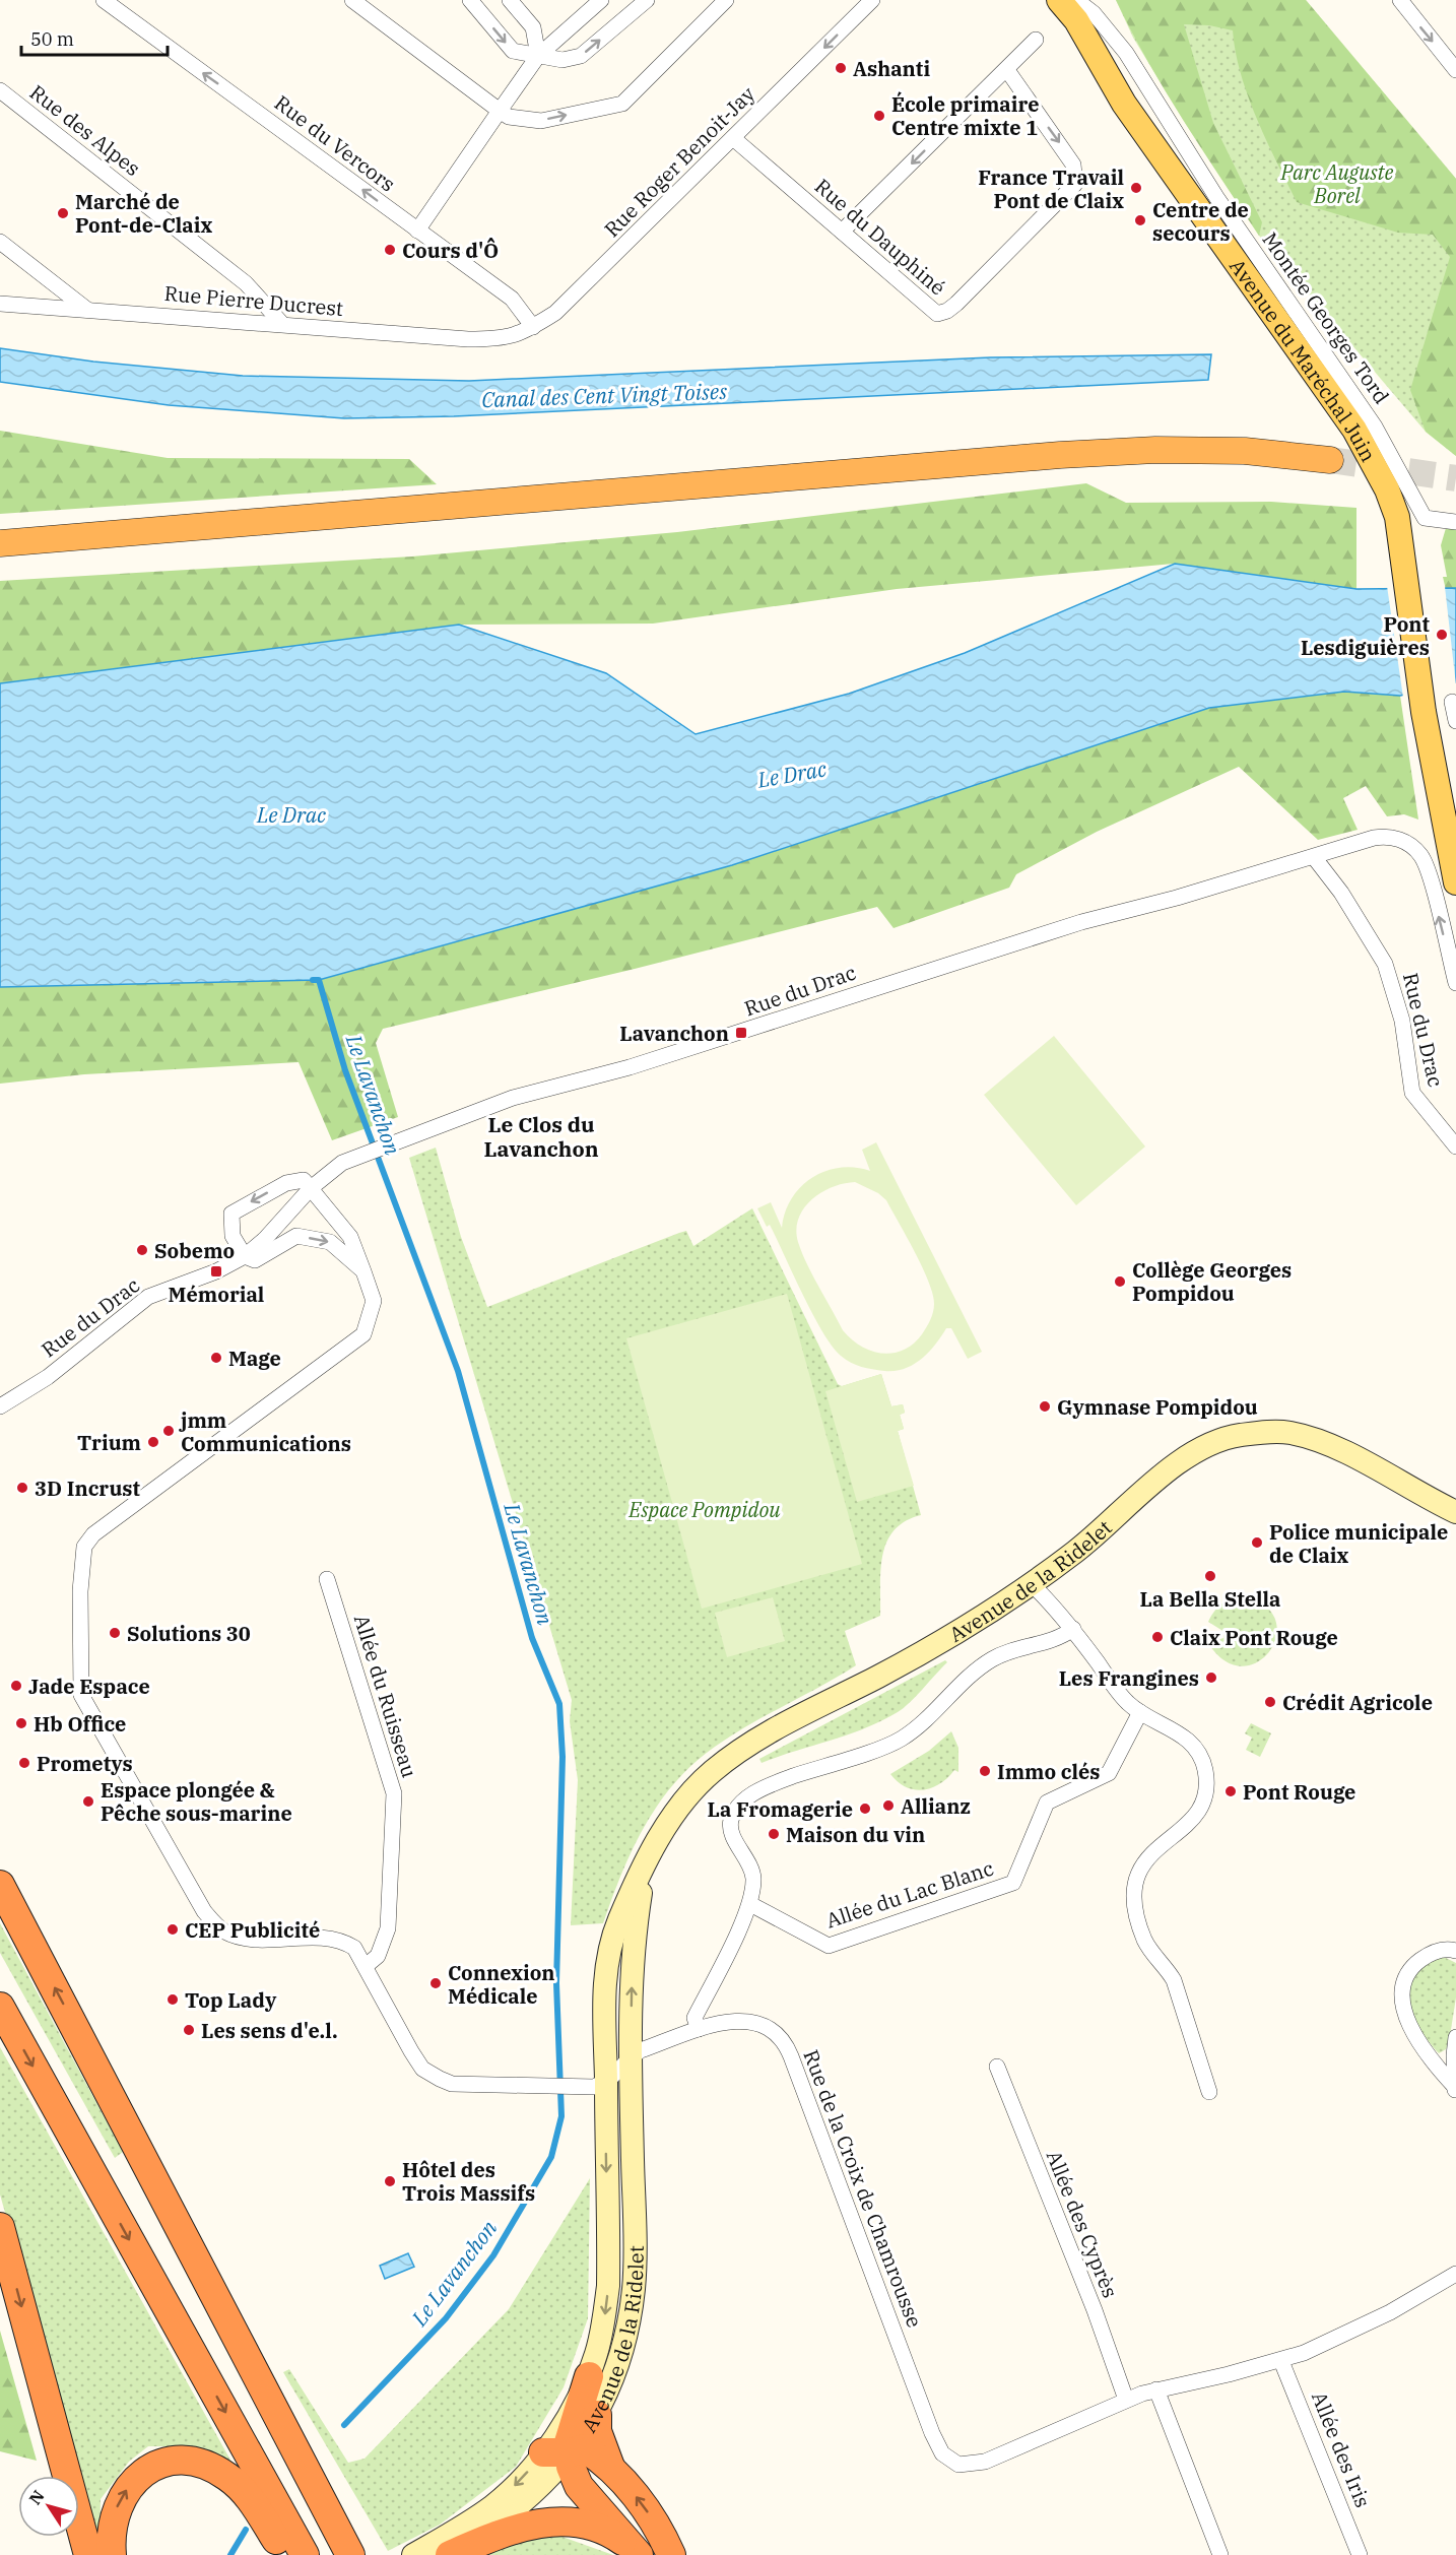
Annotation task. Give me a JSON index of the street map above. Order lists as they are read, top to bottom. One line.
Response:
{"streets":{"main road":["Avenue du Maréchal Juin","Avenue de la Ridelet"],"street":["Rue des Alpes","Rue du Vercors","Rue Roger Benoit-Jay","Rue du Dauphiné","Rue Pierre Ducrest","Montée Georges Tord","Rue du Drac","Allée du Ruisseau","Allée du Lac Blanc","Rue de la Croix de Chamrousse","Allée des Cyprès","Allée des Iris"]},"crossings":[["Rue des Alpes","Rue Pierre Ducrest"],["Rue du Vercors","Rue Roger Benoit-Jay"],["Rue Roger Benoit-Jay","Rue du Dauphiné"],["Rue Roger Benoit-Jay","Rue Pierre Ducrest"],["Avenue de la Ridelet","Rue de la Croix de Chamrousse"],["Rue de la Croix de Chamrousse","Allée des Cyprès"]],"one_way":["Rue du Vercors","Rue Roger Benoit-Jay"],"districts":["Le Clos du Lavanchon"],"water":["Canal des Cent Vingt Toises","Le Drac","Le Lavanchon"],"parks":["Parc Auguste Borel","Espace Pompidou"],"places":{"other":["Ashanti","École primaire Centre mixte 1","France Travail Pont de Claix","Marché de Pont-de-Claix","Centre de secours","Cours d'Ô","Pont Lesdiguières","Sobemo","Collège Georges Pompidou","Mage","Gymnase Pompidou","jmm Communications","Trium","3D Incrust","Police municipale de Claix","La Bella Stella","Solutions 30","Claix Pont Rouge","Les Frangines","Jade Espace","Crédit Agricole","Hb Office","Prometys","Immo clés","Pont Rouge","Espace plongée & Pêche sous-marine","Allianz","La Fromagerie","Maison du vin","CEP Publicité","Connexion Médicale","Top Lady","Les sens d'e.l.","Hôtel des Trois Massifs"],"transit":["Lavanchon","Mémorial"]},"scale_bar":"50 m","north":"top left"}
